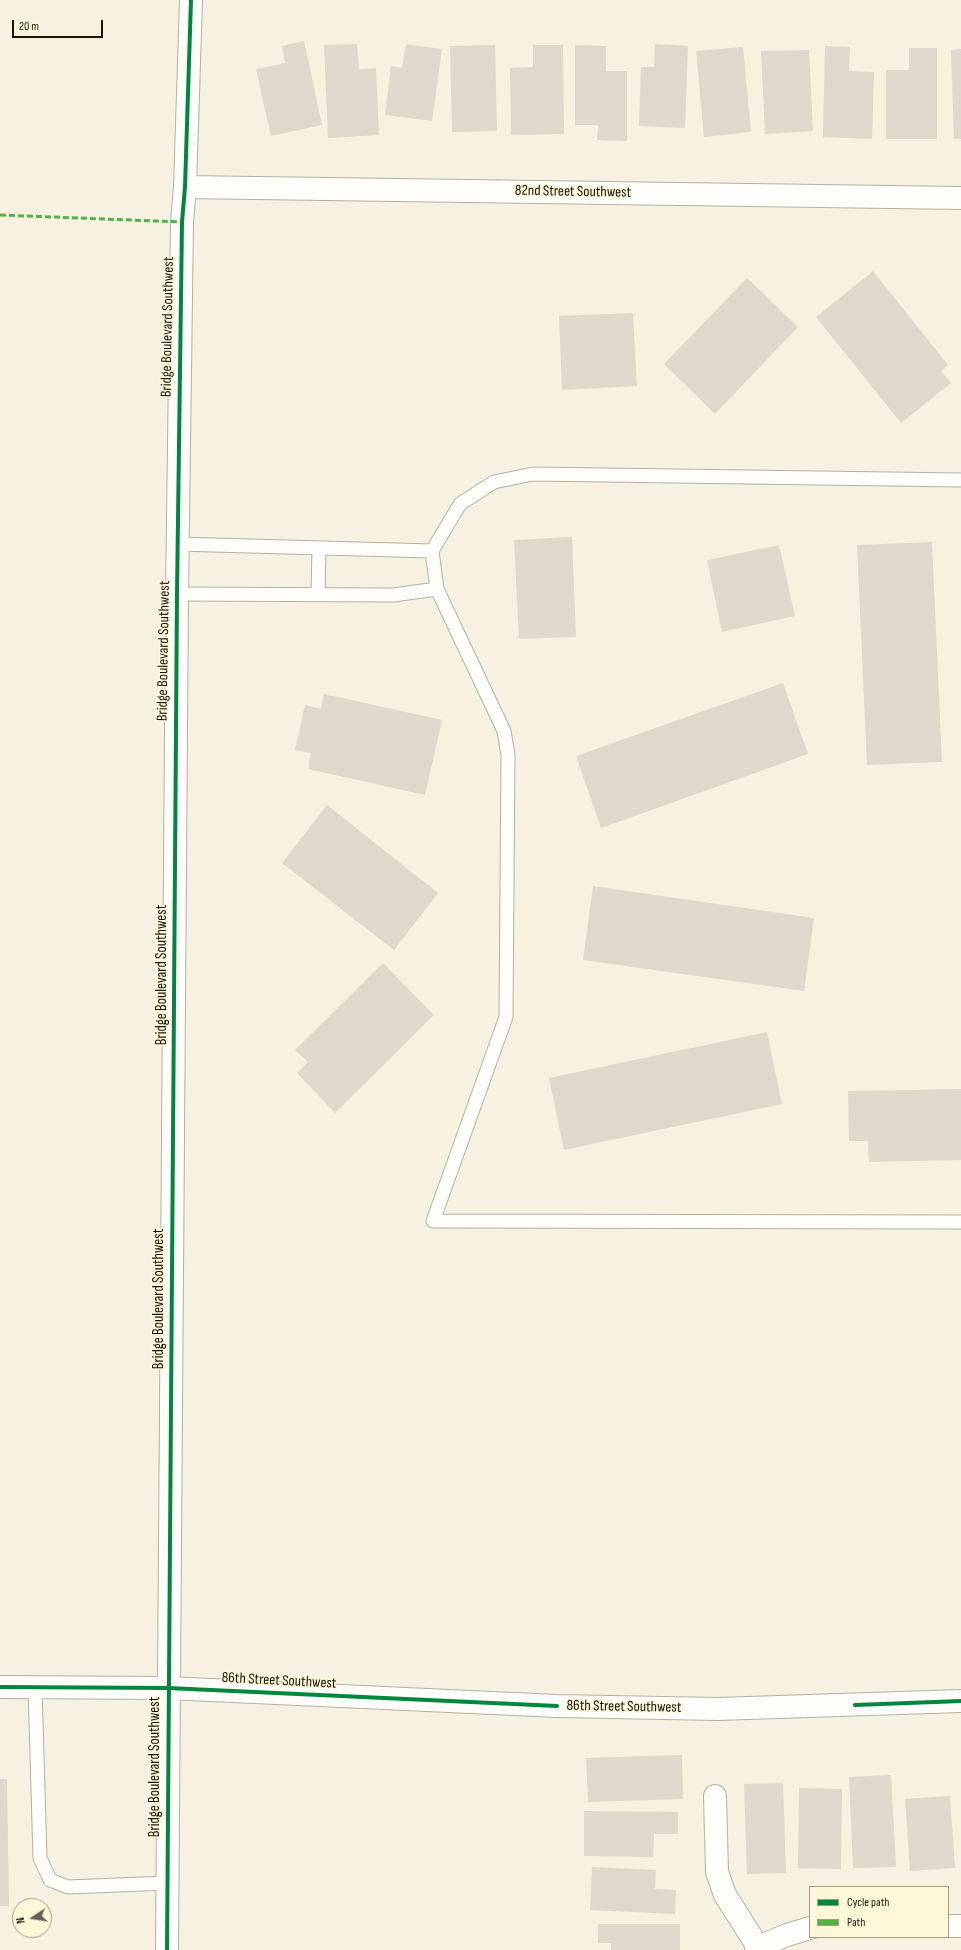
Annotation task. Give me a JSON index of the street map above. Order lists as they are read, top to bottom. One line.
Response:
{"streets":{"street":["82nd Street Southwest","Bridge Boulevard Southwest","86th Street Southwest"]},"crossings":[["82nd Street Southwest","Bridge Boulevard Southwest"],["Bridge Boulevard Southwest","86th Street Southwest"]],"legend":["Cycle path","Path"],"scale_bar":"20 m","north":"left"}
